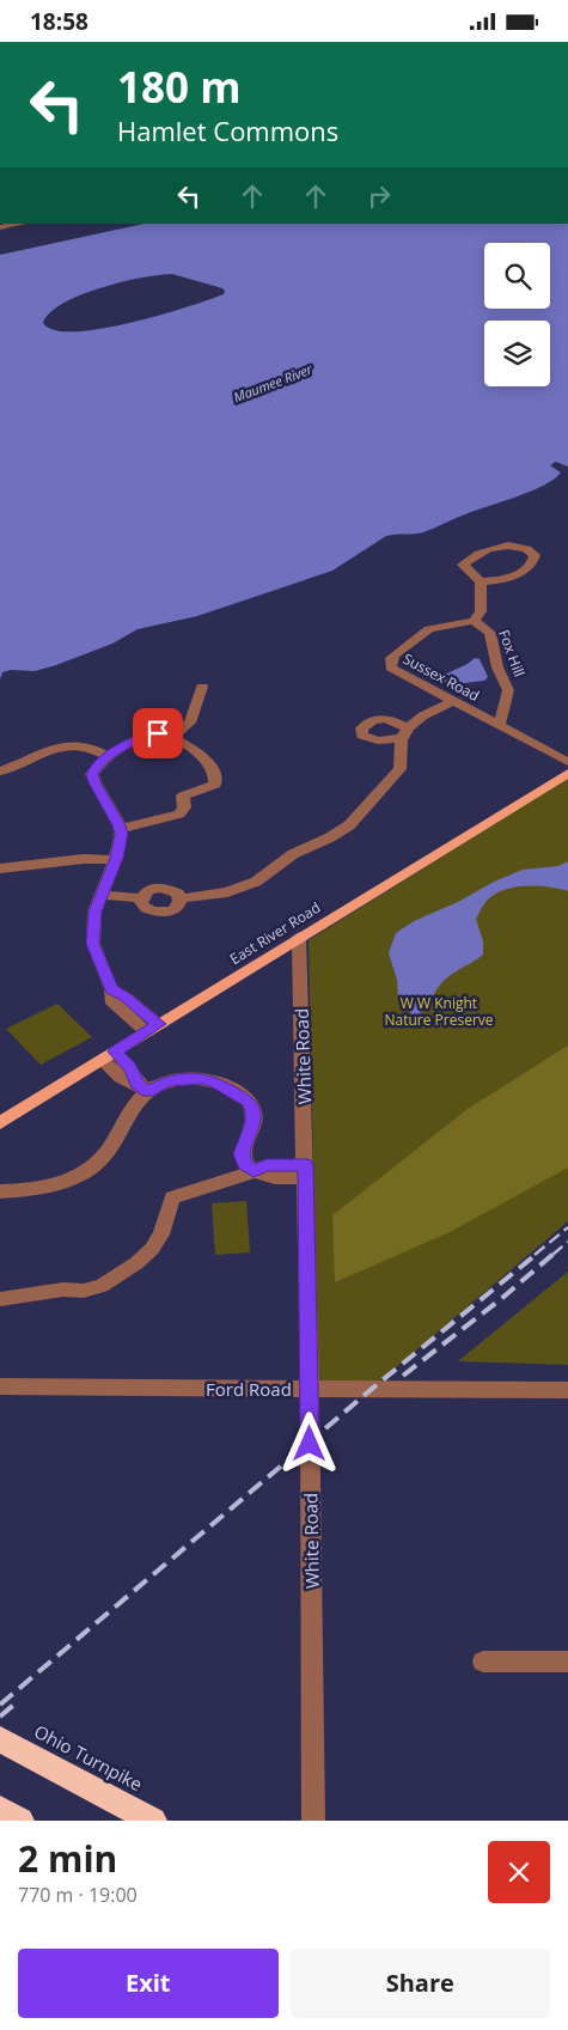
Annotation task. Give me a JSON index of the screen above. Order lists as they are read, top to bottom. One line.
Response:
{"streets":{"highway":["Ohio Turnpike"],"main road":["East River Road"],"street":["Fox Hill","Sussex Road","White Road","Ford Road"]},"crossings":[["Fox Hill","Sussex Road"],["East River Road","White Road"],["White Road","Ford Road"]],"water":["Maumee River"],"parks":["W W Knight Nature Preserve"],"page":{"status":"18:58","turn":["180 m","Hamlet Commons"],"heading":["2 min","770 m · 19:00"],"buttons":["Exit","Share"]}}
